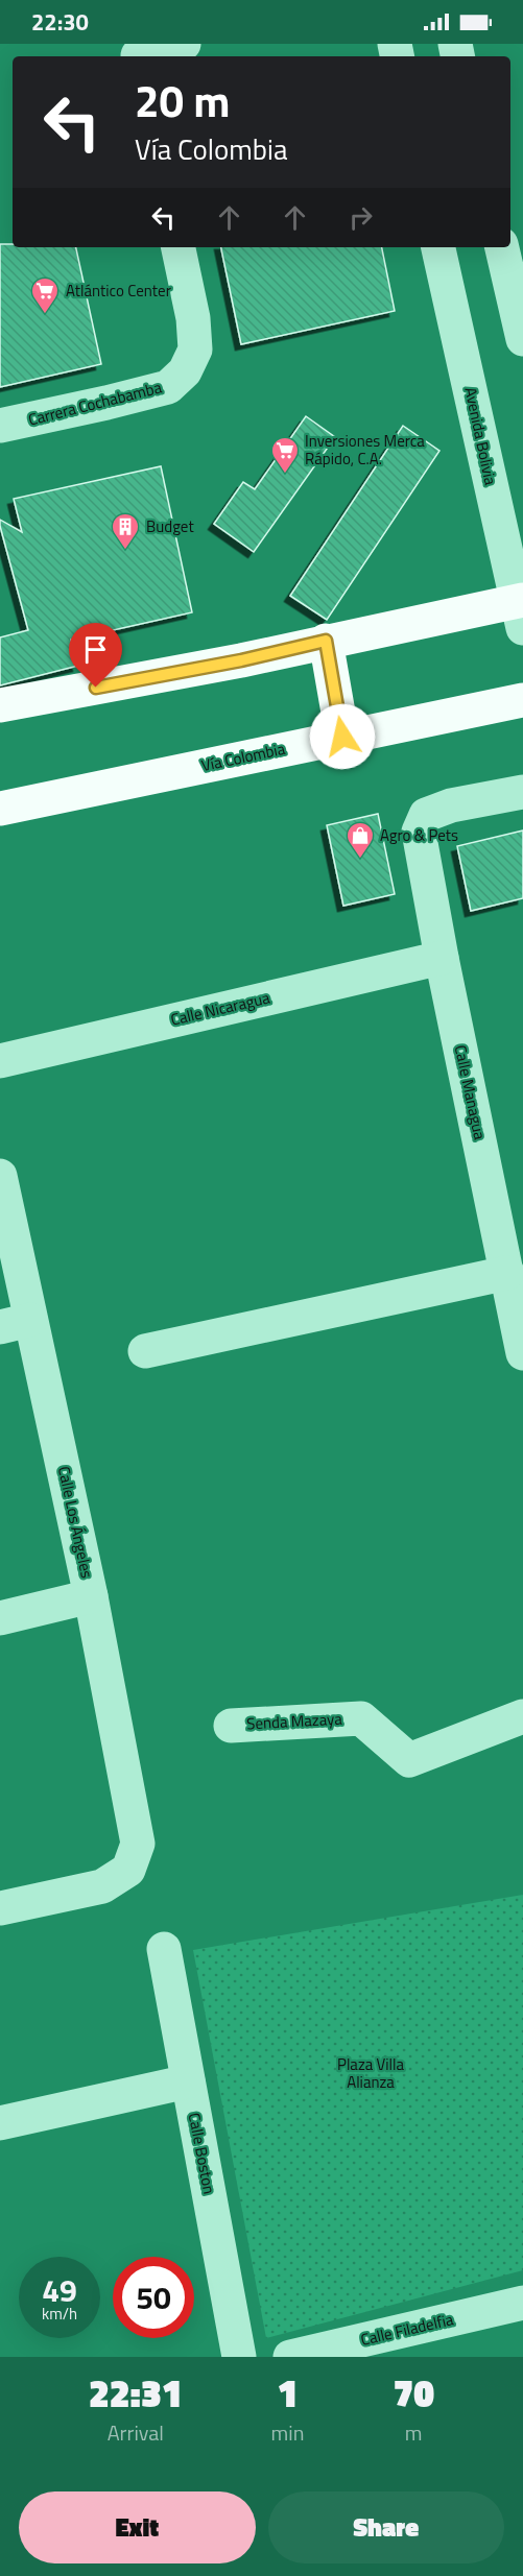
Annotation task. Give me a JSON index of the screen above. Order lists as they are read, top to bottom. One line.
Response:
{"streets":{"main road":["Vía Colombia"],"street":["Carrera Cochabamba","Avenida Bolivia","Calle Nicaragua","Calle Managua","Calle Los Ángeles","Senda Mazaya","Calle Boston","Calle Filadelfia"]},"crossings":[["Calle Nicaragua","Calle Managua"]],"parks":["Plaza Villa Alianza"],"places":{"supermarket":["Atlántico Center","Inversiones Merca Rápido, C.A."],"building":["Budget"],"shop":["Agro & Pets"]},"page":{"status":"22:30","turn":["20 m","Vía Colombia"],"speed":"49 km/h","limit":"50","eta":["22:31","Arrival","1","min","70","m"],"buttons":["Exit","Share"]}}
